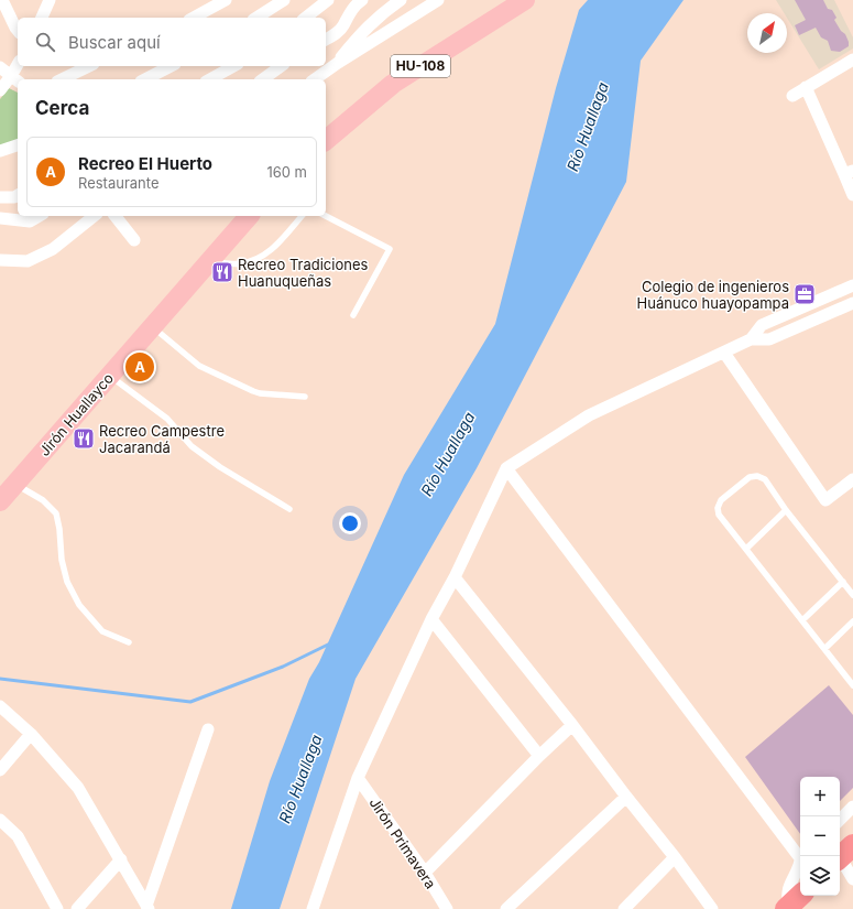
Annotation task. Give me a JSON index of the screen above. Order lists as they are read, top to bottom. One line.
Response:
{"streets":{"main road":["HU-108","Jirón Huallayco"],"street":["Jirón Primavera"]},"water":["Río Huallaga"],"places":{"restaurant":["Recreo Tradiciones Huanuqueñas","Recreo Campestre Jacarandá"],"office":["Colegio de ingenieros Huánuco huayopampa"]},"north":"top right","page":{"search":"Buscar aquí","heading":"Cerca","list":[{"mark":"A","name":"Recreo El Huerto","note":"Restaurante","value":"160 m"}],"pins":"A","map_buttons":["+","−"]}}
